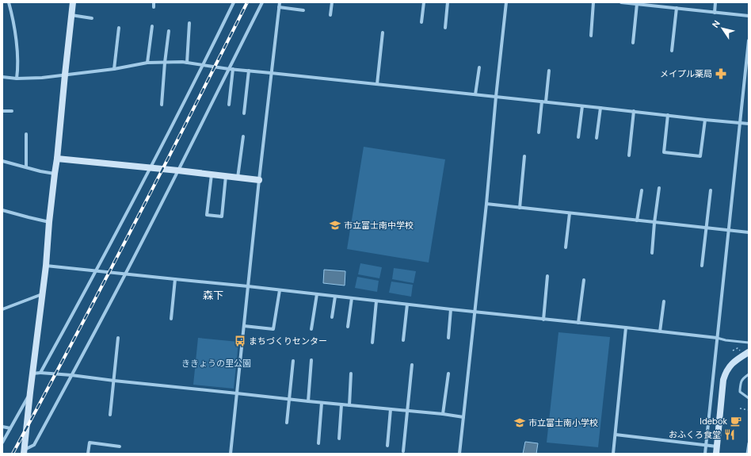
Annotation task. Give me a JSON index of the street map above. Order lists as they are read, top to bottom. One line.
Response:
{"districts":["森下"],"parks":["ききょうの里公園"],"places":{"pharmacy":["メイプル薬局"],"school or university":["市立富士南中学校","市立富士南小学校"],"bus stop":["まちづくりセンター"],"cafe":["Idebok"],"restaurant":["おふくろ食堂"]},"north":"top left"}
